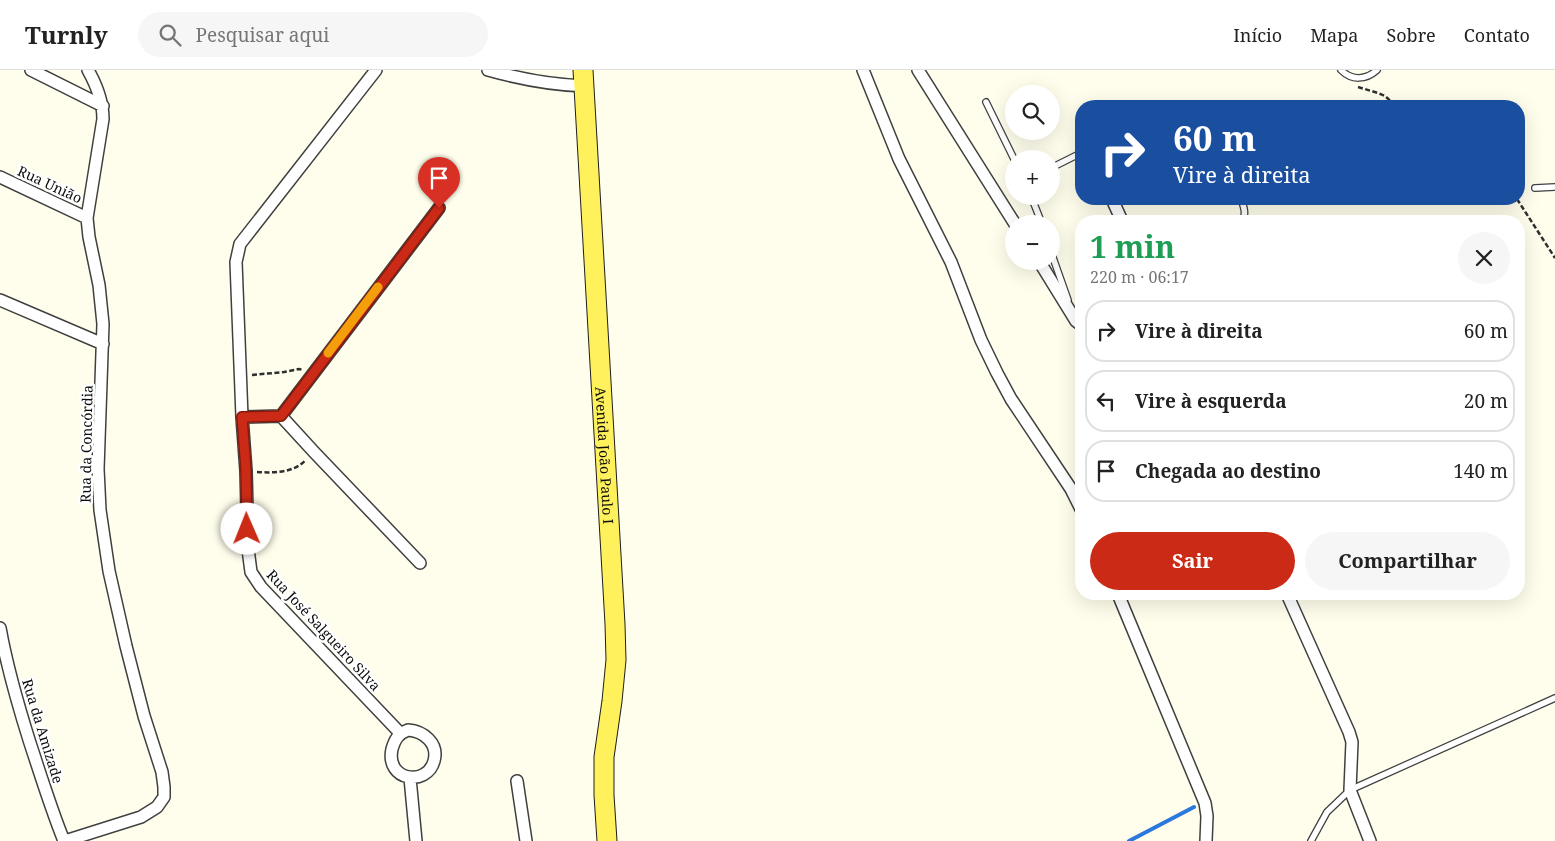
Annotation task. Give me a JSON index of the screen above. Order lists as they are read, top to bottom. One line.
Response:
{"streets":{"main road":["Avenida João Paulo I"],"street":["Rua União","Rua da Concórdia","Rua José Salgueiro Silva","Rua da Amizade"]},"crossings":[["Rua União","Rua da Concórdia"],["Rua da Concórdia","Rua da Amizade"]],"page":{"header":"Turnly","search":"Pesquisar aqui","nav":["Início","Mapa","Sobre","Contato"],"map_buttons":["+","−"],"turn":["60 m","Vire à direita"],"heading":["1 min","220 m · 06:17"],"list":[{"name":"Vire à direita","value":"60 m"},{"name":"Vire à esquerda","value":"20 m"},{"name":"Chegada ao destino","value":"140 m"}],"buttons":["Sair","Compartilhar"]}}
